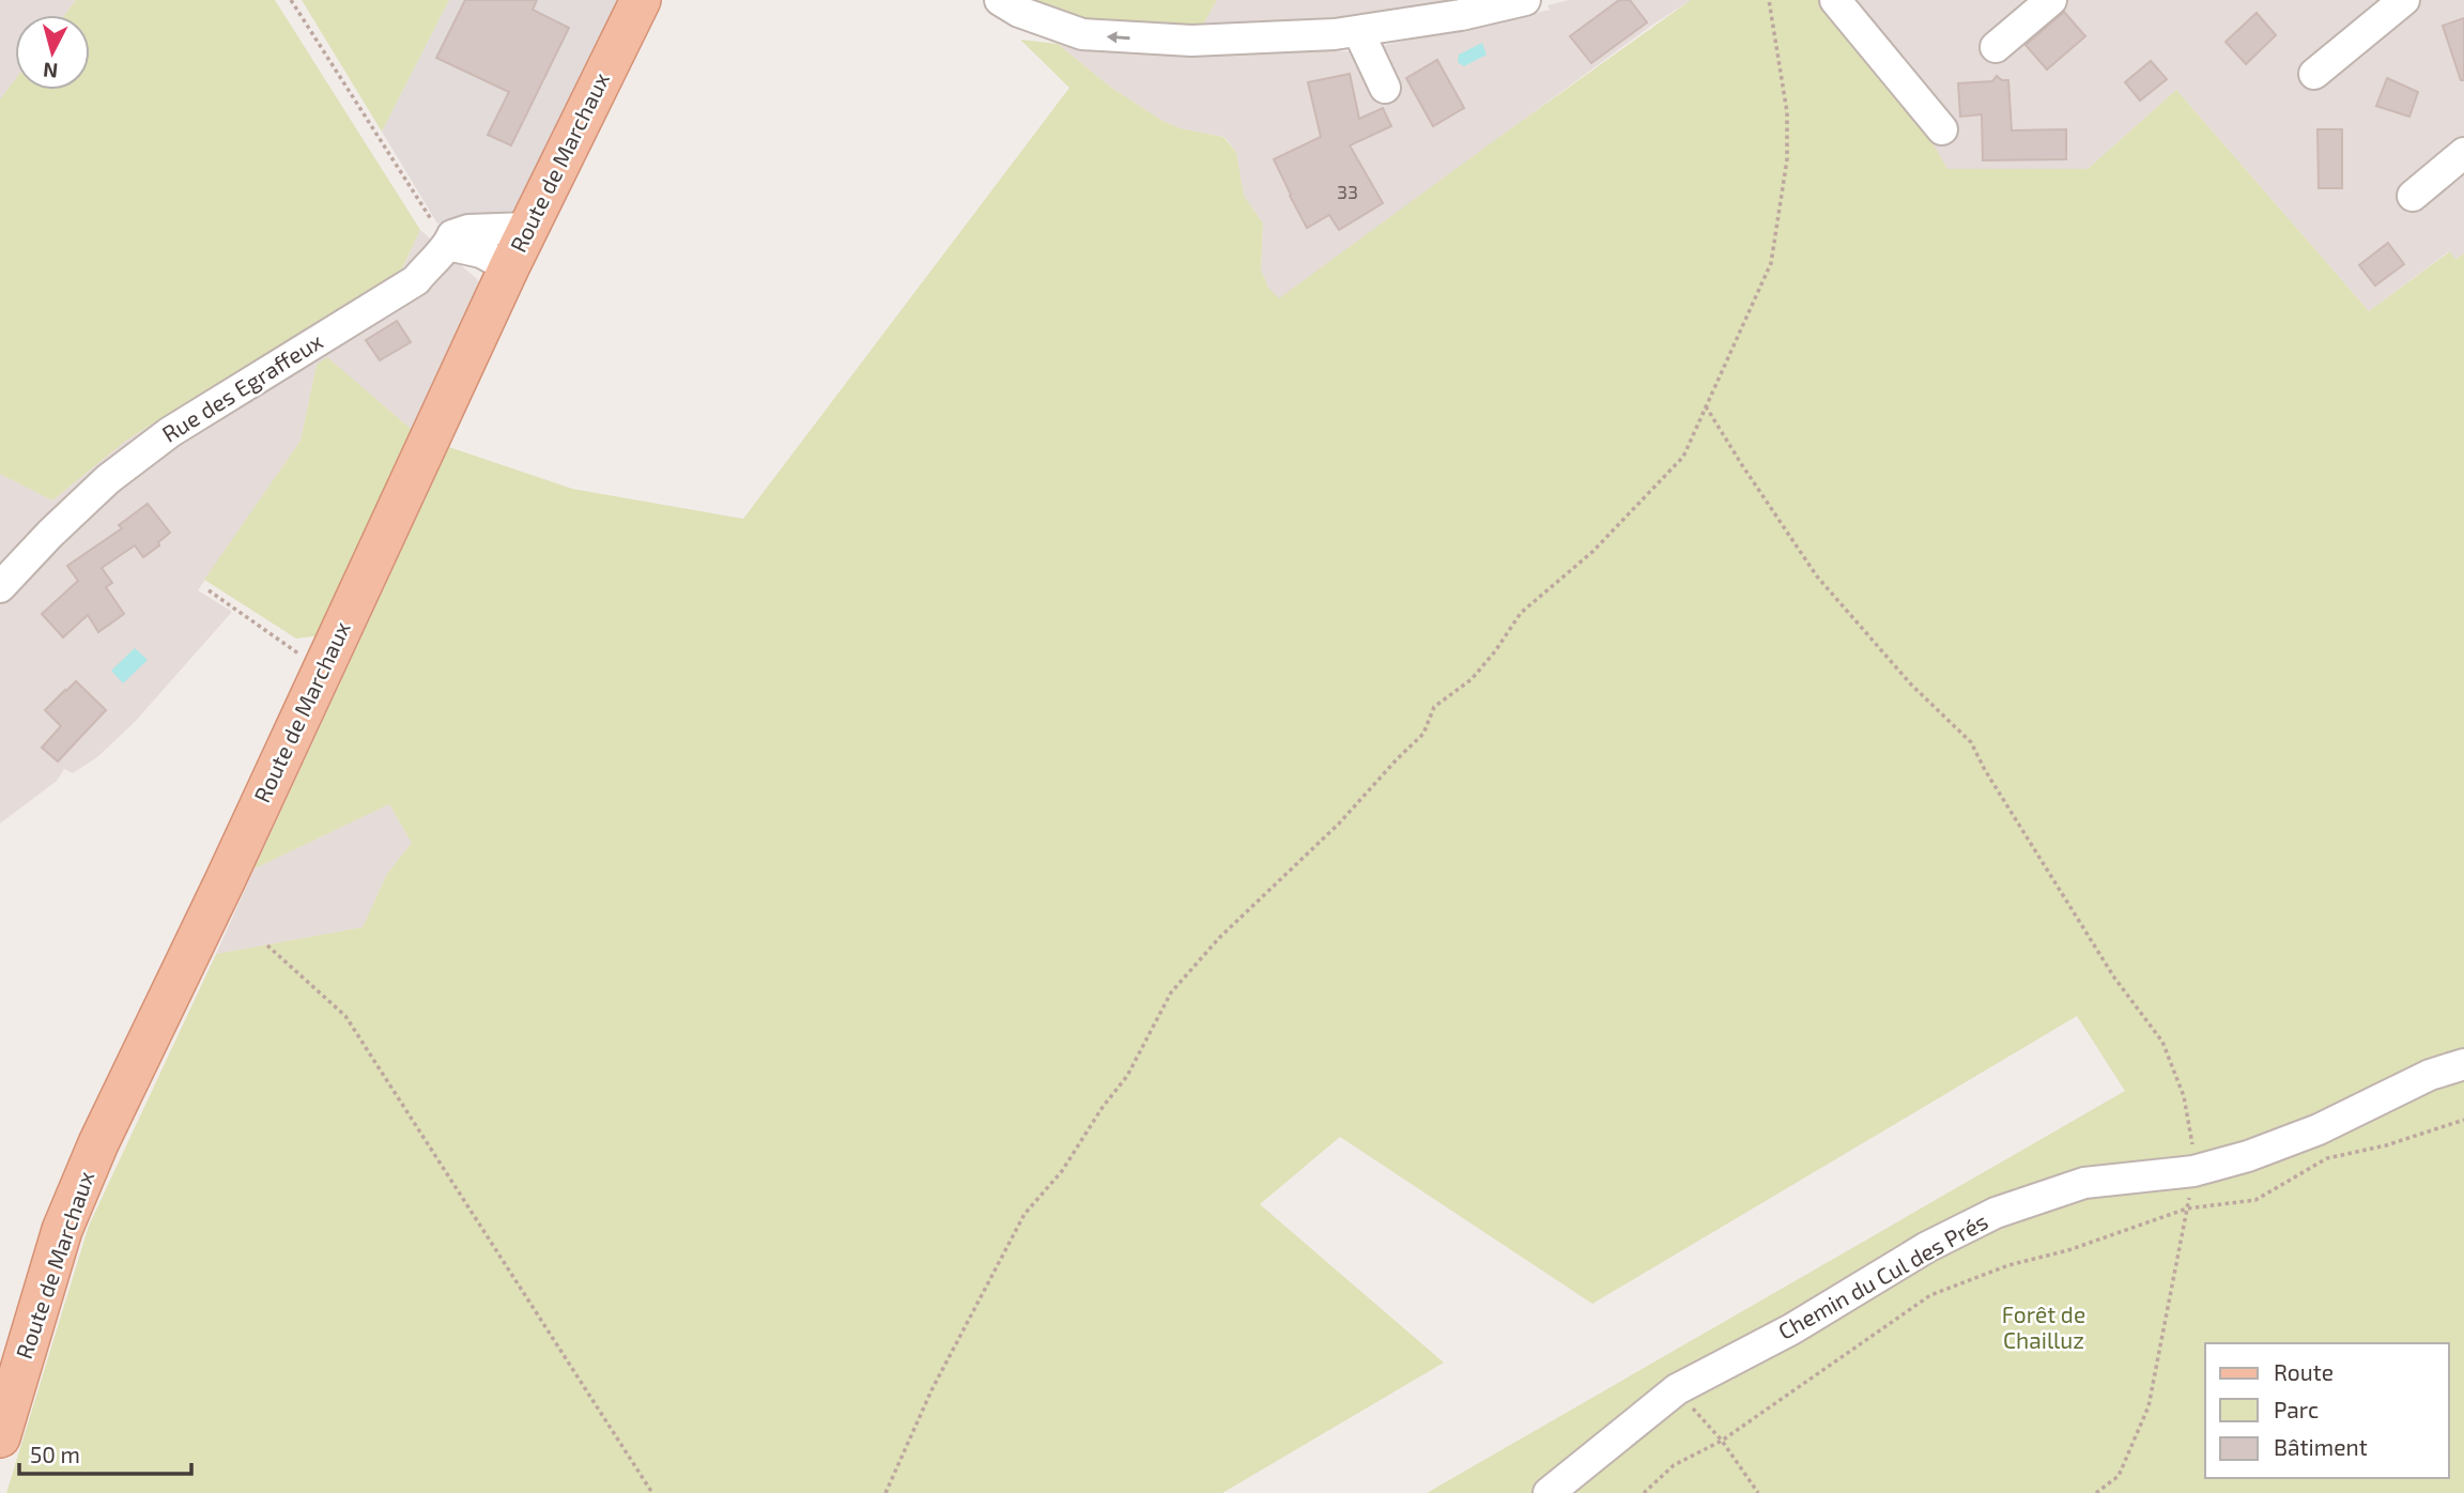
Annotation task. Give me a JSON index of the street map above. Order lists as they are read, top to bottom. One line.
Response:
{"streets":{"main road":["Route de Marchaux"],"street":["Rue des Egraffeux","Chemin du Cul des Prés"]},"crossings":[["Route de Marchaux","Rue des Egraffeux"]],"parks":["Forêt de Chailluz"],"house_numbers":["33"],"legend":["Route","Parc","Bâtiment"],"scale_bar":"50 m","north":"bottom"}
